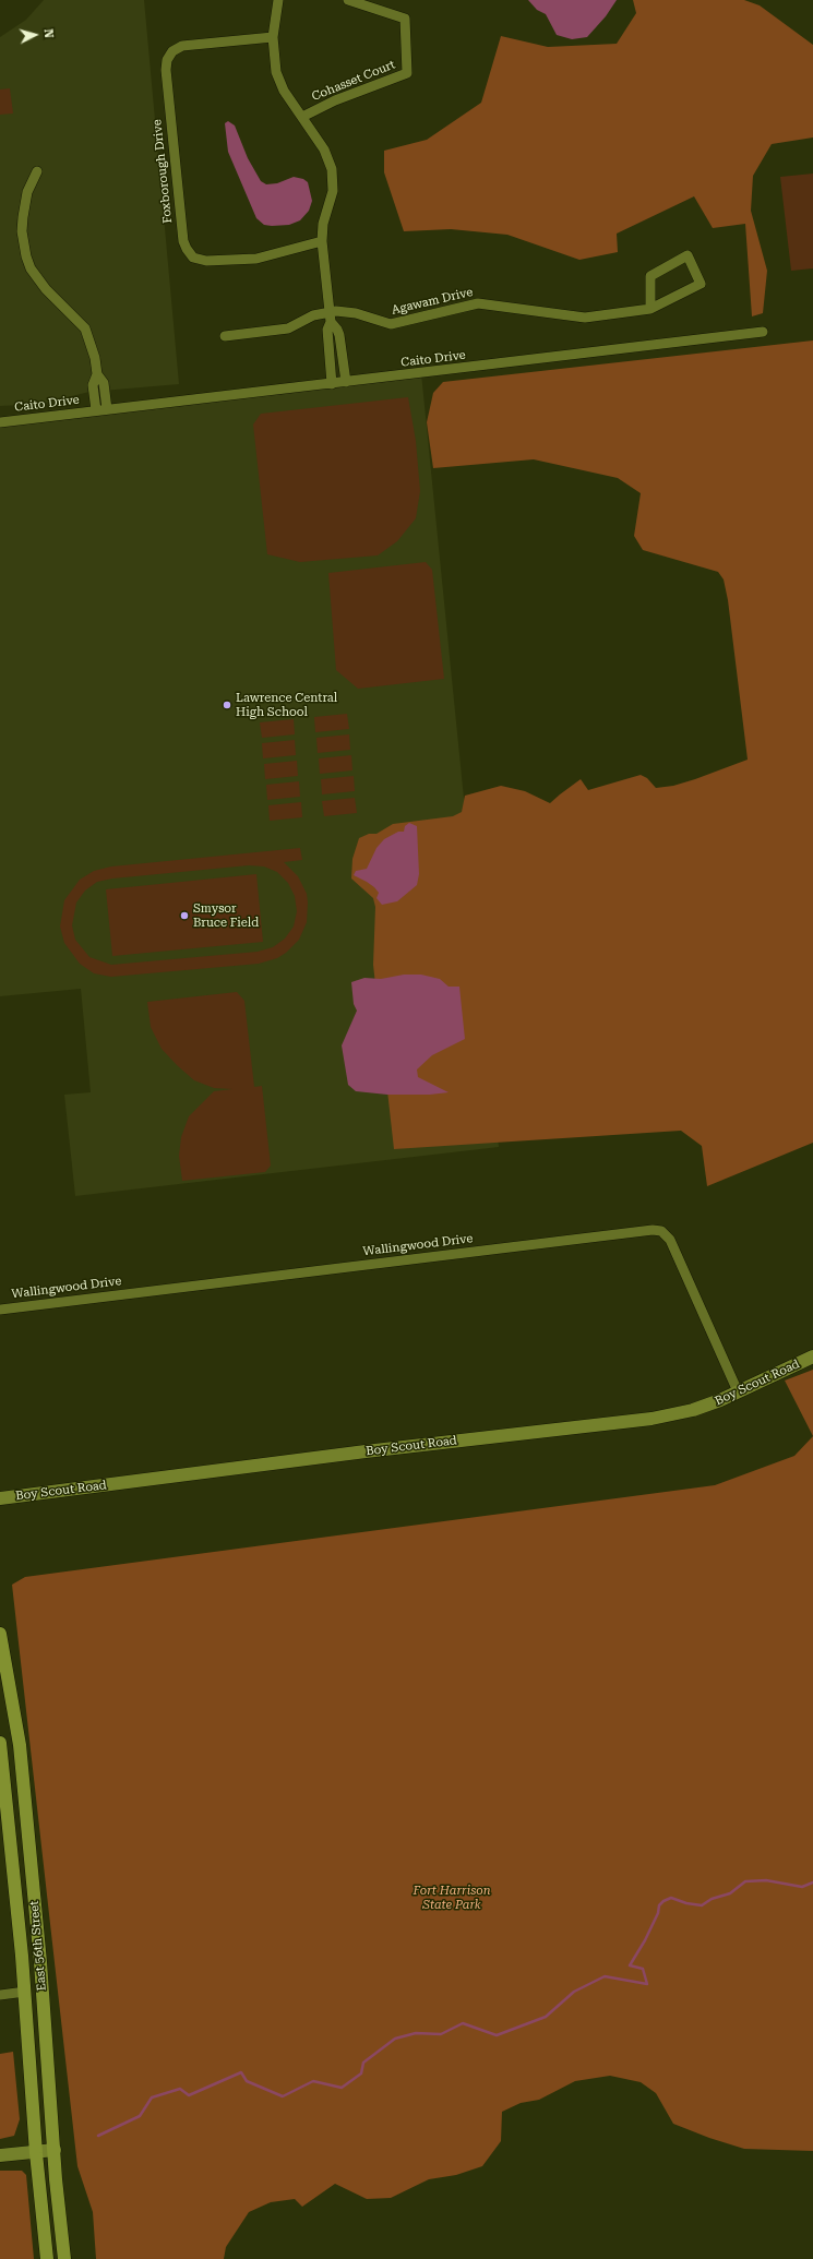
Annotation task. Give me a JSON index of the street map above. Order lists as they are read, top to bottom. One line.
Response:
{"streets":{"main road":["East 56th Street"],"street":["Cohasset Court","Foxborough Drive","Agawam Drive","Caito Drive","Wallingwood Drive","Boy Scout Road"]},"crossings":[["Wallingwood Drive","Boy Scout Road"]],"parks":["Fort Harrison State Park"],"places":["Lawrence Central High School","Smysor Bruce Field"],"north":"right"}
